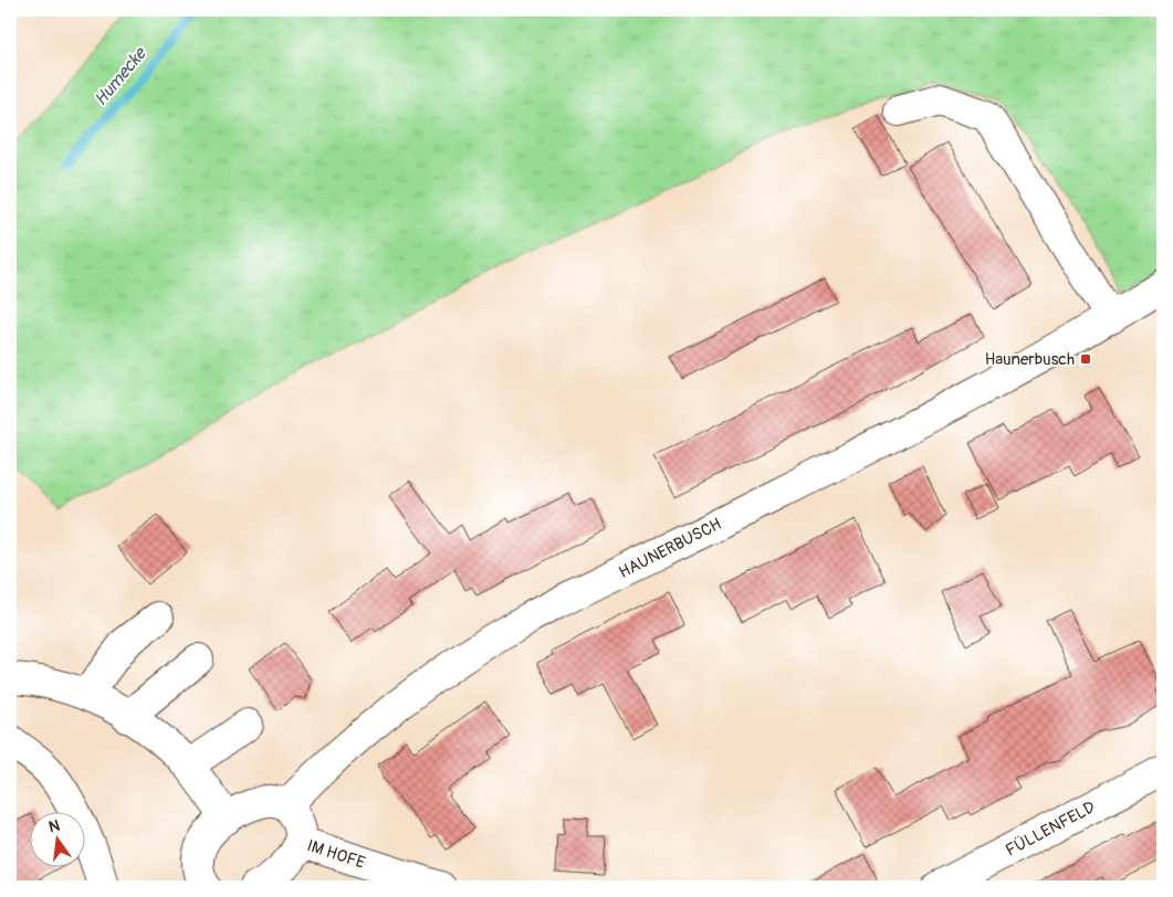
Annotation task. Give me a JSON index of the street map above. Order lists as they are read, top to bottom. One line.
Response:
{"streets":{"street":["HAUNERBUSCH","FÜLLENFELD","IM HOFE"]},"water":["Humecke"],"places":{"transit":["Haunerbusch"]},"north":"top"}
